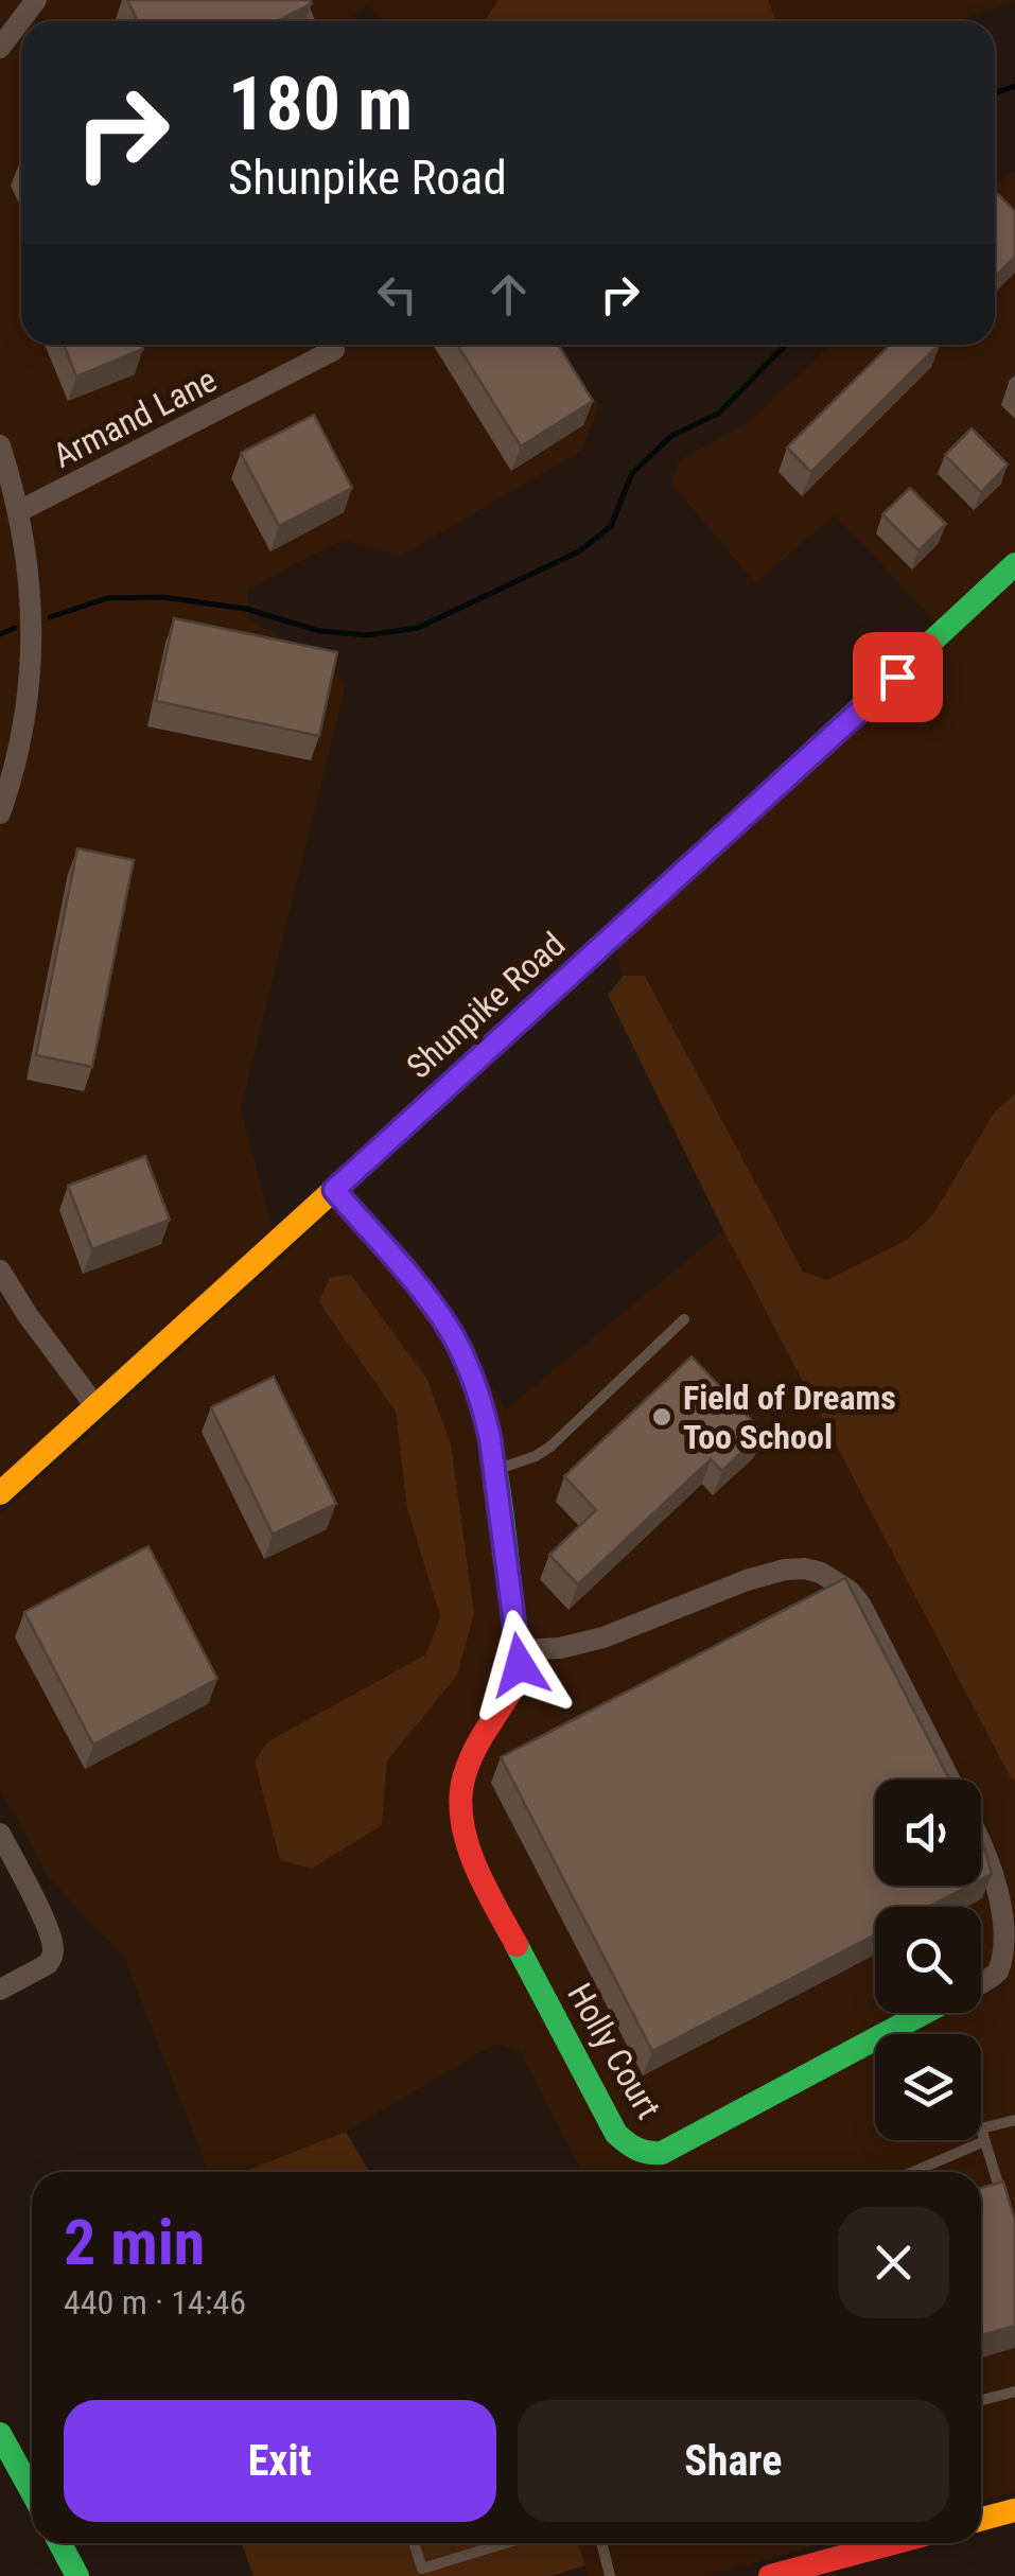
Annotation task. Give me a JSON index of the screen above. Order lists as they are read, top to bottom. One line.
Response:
{"streets":{"street":["Armand Lane","Shunpike Road","Holly Court"]},"crossings":[["Shunpike Road","Holly Court"]],"places":["Field of Dreams Too School"],"page":{"turn":["180 m","Shunpike Road"],"heading":["2 min","440 m · 14:46"],"buttons":["Exit","Share"]}}
